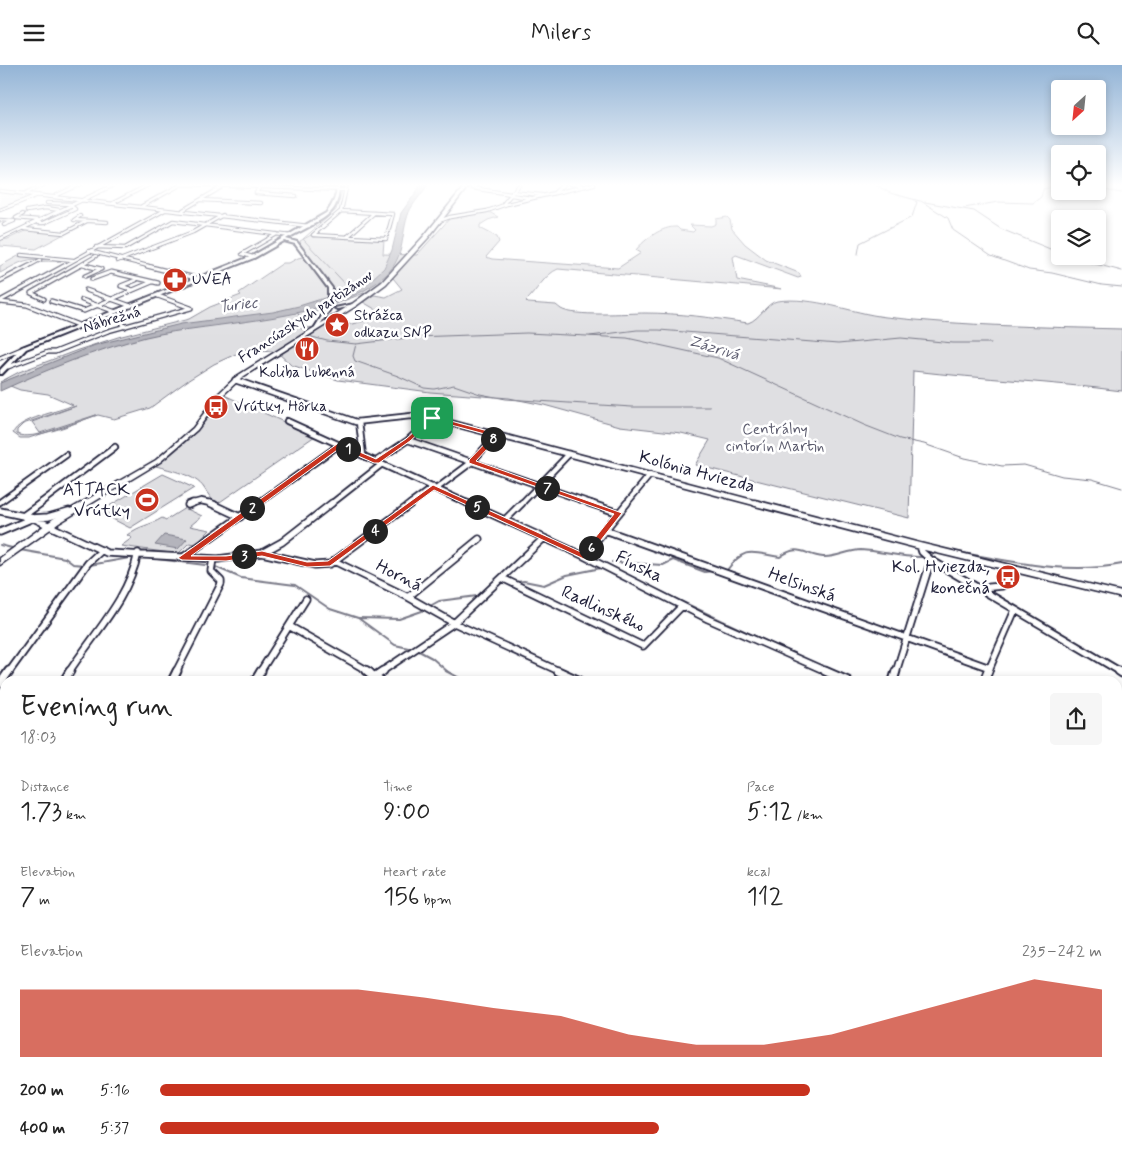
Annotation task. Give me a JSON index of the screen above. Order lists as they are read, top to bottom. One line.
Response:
{"streets":{"main road":["Francúzskych partizánov"],"street":["Nábrežná","Kolónia Hviezda","Fínska","Horná","Helsinská","Radlinského"]},"crossings":[["Francúzskych partizánov","Kolónia Hviezda"],["Fínska","Radlinského"]],"water":["Turiec","Zázrivá"],"parks":["Centrálny cintorín Martin"],"places":{"pharmacy":["UVEA"],"place":["Strážca odkazu SNP"],"restaurant":["Koliba Lubenná"],"bus stop":["Vrútky, Hôrka","Kol. Hviezda, konečná"],"sports":["ATTACK Vrútky"]},"north":"bottom left","page":{"header":"Milers","pins":["8","1","7","5","2","4","6","3"],"heading":["Evening run","18:03"],"stats":[["Distance","1.73 km"],["Time","9:00"],["Pace","5:12 /km"],["Elevation","7 m"],["Heart rate","156 bpm"],["kcal","112"]],"chart":["Elevation","235–242 m"],"list":[{"name":"200 m","note":"5:16"},{"name":"400 m","note":"5:37"}]}}
